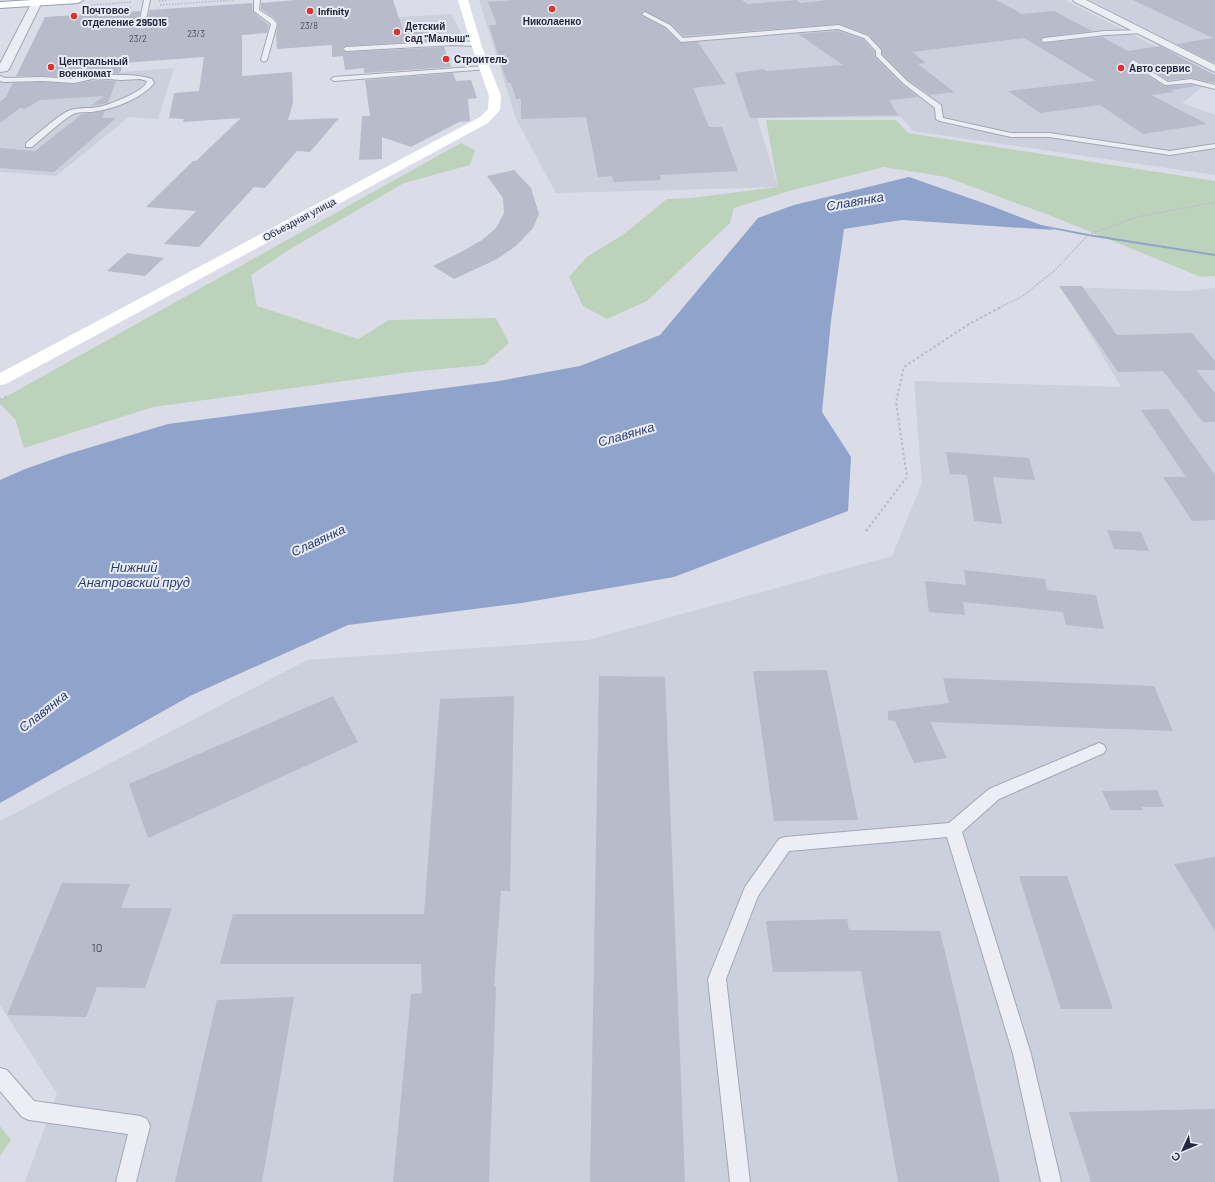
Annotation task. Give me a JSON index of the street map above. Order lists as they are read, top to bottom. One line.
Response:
{"streets":{"main road":["Объездная улица"]},"water":["Славянка","Нижний Анатровский пруд"],"places":["Николаенко","Infinity","Почтовое отделение 295015","Детский сад \"Малыш\"","Строитель","Центральный военкомат","Авто сервис"],"house_numbers":["23/8","23/3","23/2","10"],"north":"bottom left"}
